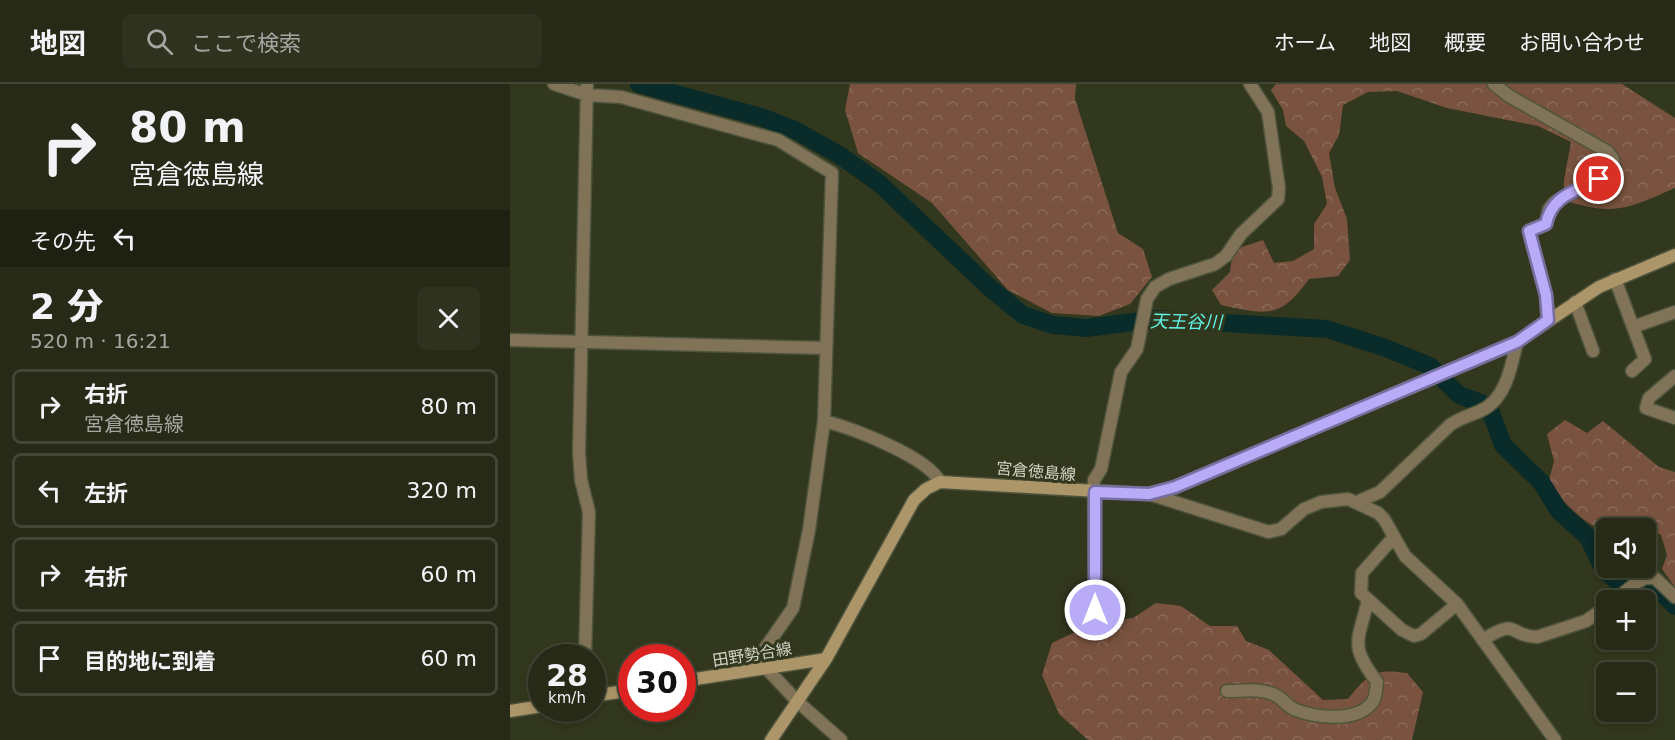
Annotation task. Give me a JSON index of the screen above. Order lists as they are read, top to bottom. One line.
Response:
{"streets":{"main road":["宮倉徳島線","田野勢合線"]},"water":["天王谷川"],"page":{"header":"地図","search":"ここで検索","nav":["ホーム","地図","概要","お問い合わせ"],"turn":["80 m","宮倉徳島線"],"then":"その先","heading":["2 分","520 m · 16:21"],"list":[{"name":"右折","note":"宮倉徳島線","value":"80 m"},{"name":"左折","value":"320 m"},{"name":"右折","value":"60 m"},{"name":"目的地に到着","value":"60 m"}],"map_buttons":["+","−"],"speed":"28 km/h","limit":"30"}}
